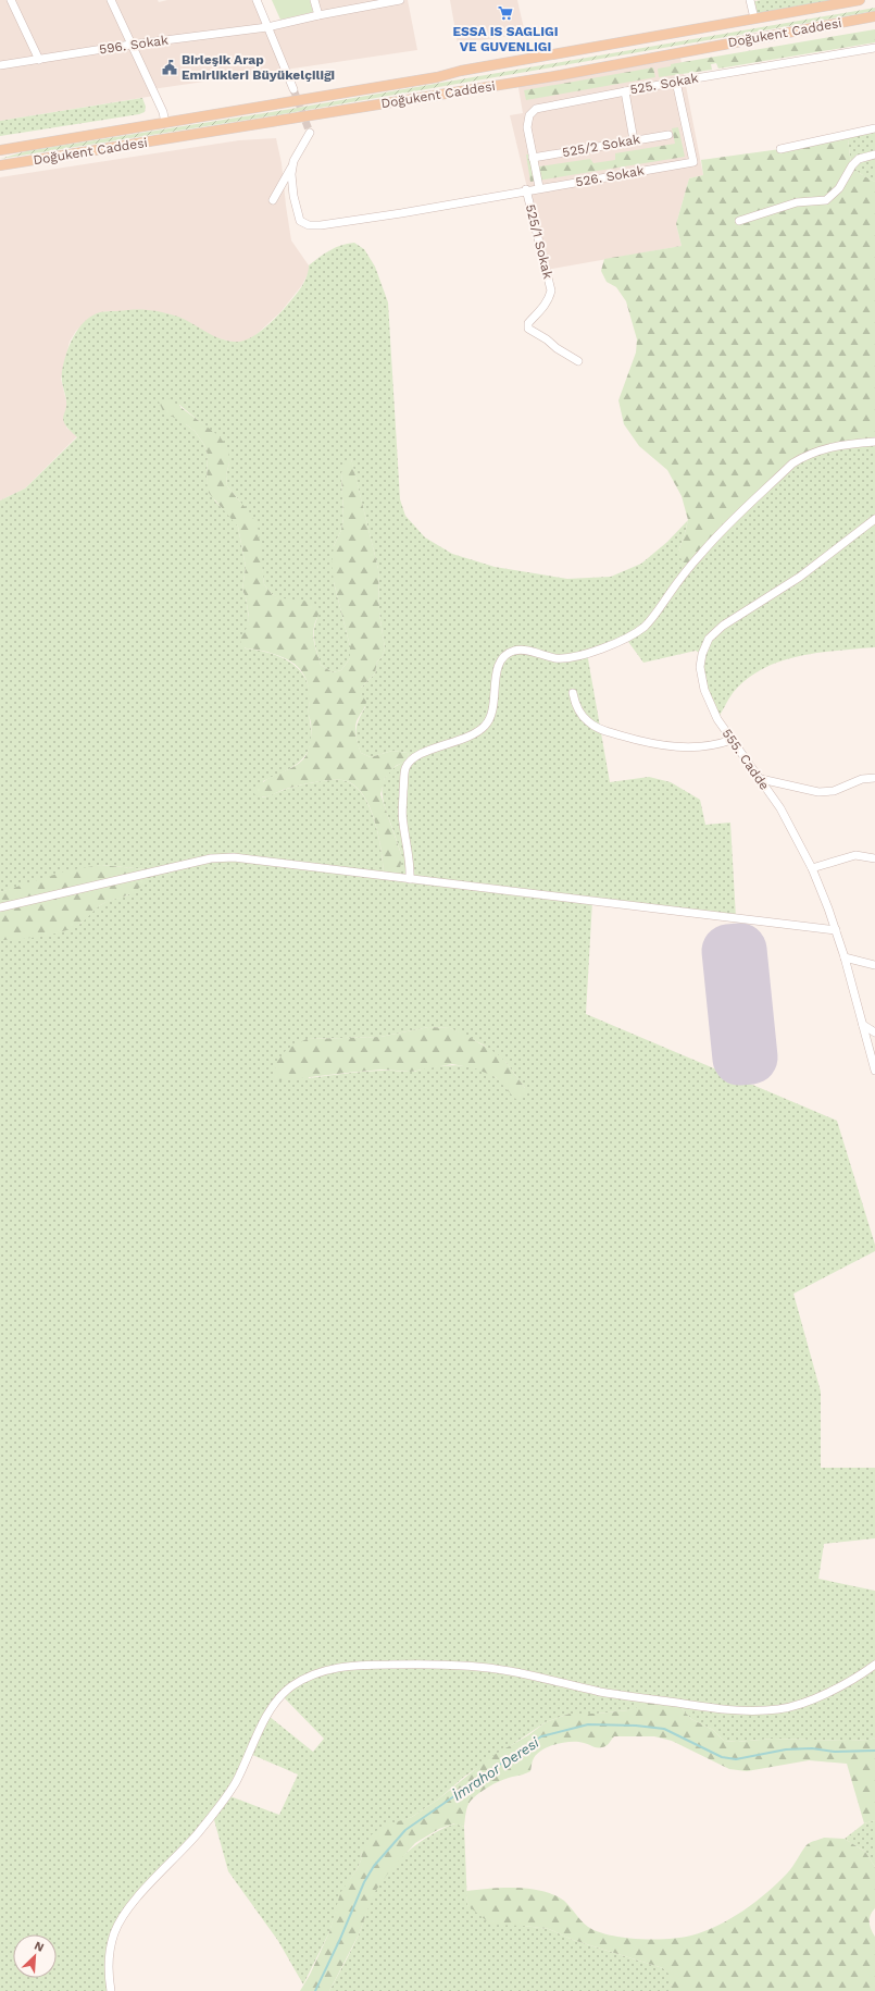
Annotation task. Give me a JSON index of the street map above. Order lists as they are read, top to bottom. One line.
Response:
{"streets":{"main road":["Doğukent Caddesi"],"street":["596. Sokak","525. Sokak","525/2 Sokak","526. Sokak","525/1 Sokak","555. Cadde"]},"crossings":[["525. Sokak","525/2 Sokak"],["525. Sokak","526. Sokak"],["526. Sokak","525/1 Sokak"]],"water":["İmrahor Deresi"],"places":{"supermarket":["ESSA IS SAGLIGI VE GUVENLIGI"],"public building":["Birleşik Arap Emirlikleri Büyükelçiliği"]},"north":"top right"}
